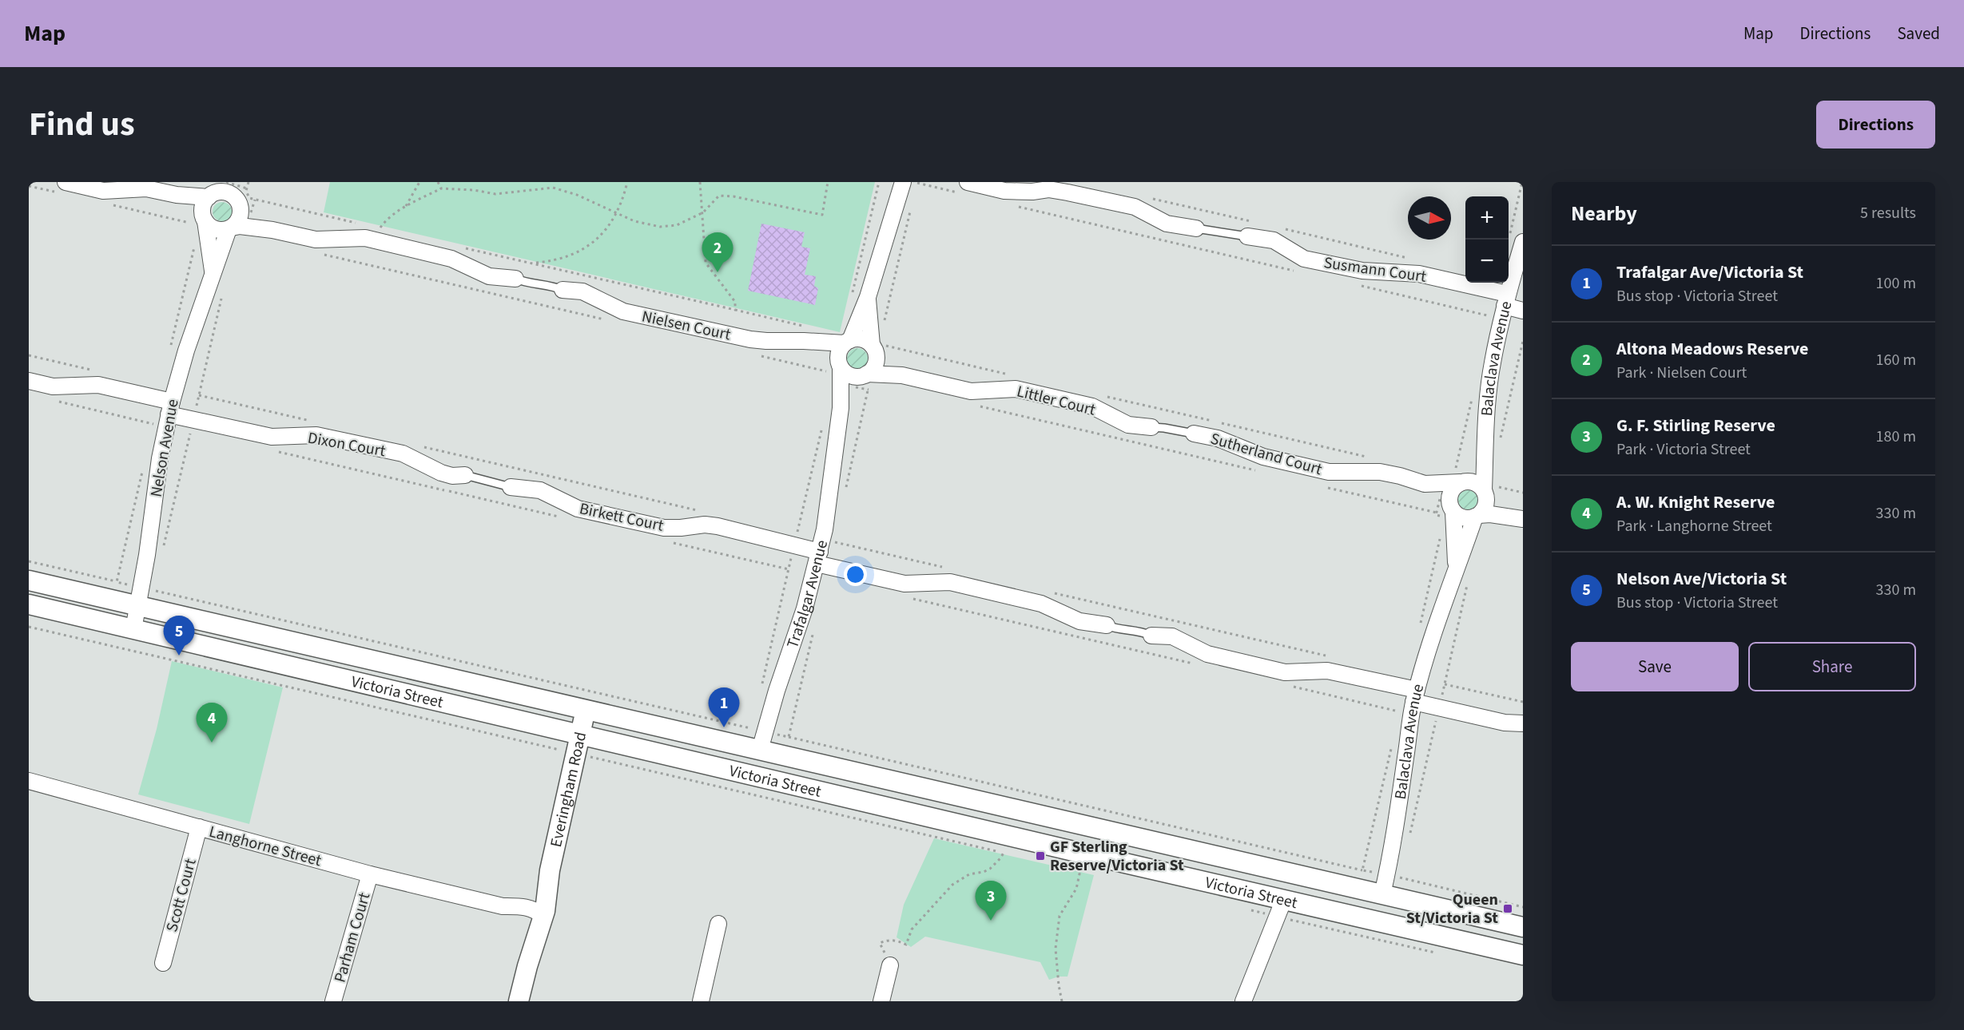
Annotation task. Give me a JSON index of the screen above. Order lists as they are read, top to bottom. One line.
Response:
{"streets":{"street":["Susmann Court","Nielsen Court","Balaclava Avenue","Littler Court","Dixon Court","Nelson Avenue","Sutherland Court","Birkett Court","Trafalgar Avenue","Victoria Street","Everingham Road","Langhorne Street","Scott Court","Parham Court"]},"crossings":[["Susmann Court","Balaclava Avenue"],["Nielsen Court","Littler Court"],["Nielsen Court","Trafalgar Avenue"],["Balaclava Avenue","Sutherland Court"],["Balaclava Avenue","Victoria Street"],["Littler Court","Trafalgar Avenue"],["Dixon Court","Nelson Avenue"],["Nelson Avenue","Victoria Street"],["Birkett Court","Trafalgar Avenue"],["Trafalgar Avenue","Victoria Street"],["Victoria Street","Everingham Road"],["Everingham Road","Langhorne Street"],["Langhorne Street","Scott Court"],["Langhorne Street","Parham Court"]],"places":{"transit":["GF Sterling Reserve/Victoria St","Queen St/Victoria St"]},"north":"right","page":{"header":"Map","nav":["Map","Directions","Saved"],"title":"Find us","buttons":["Directions",["Save","Share"]],"heading":["Nearby","5 results"],"map_buttons":["+","−"],"pins":["2","5","1","4","3"],"list":[{"mark":"1","name":"Trafalgar Ave/Victoria St","note":"Bus stop · Victoria Street","value":"100 m"},{"mark":"2","name":"Altona Meadows Reserve","note":"Park · Nielsen Court","value":"160 m"},{"mark":"3","name":"G. F. Stirling Reserve","note":"Park · Victoria Street","value":"180 m"},{"mark":"4","name":"A. W. Knight Reserve","note":"Park · Langhorne Street","value":"330 m"},{"mark":"5","name":"Nelson Ave/Victoria St","note":"Bus stop · Victoria Street","value":"330 m"}]}}
